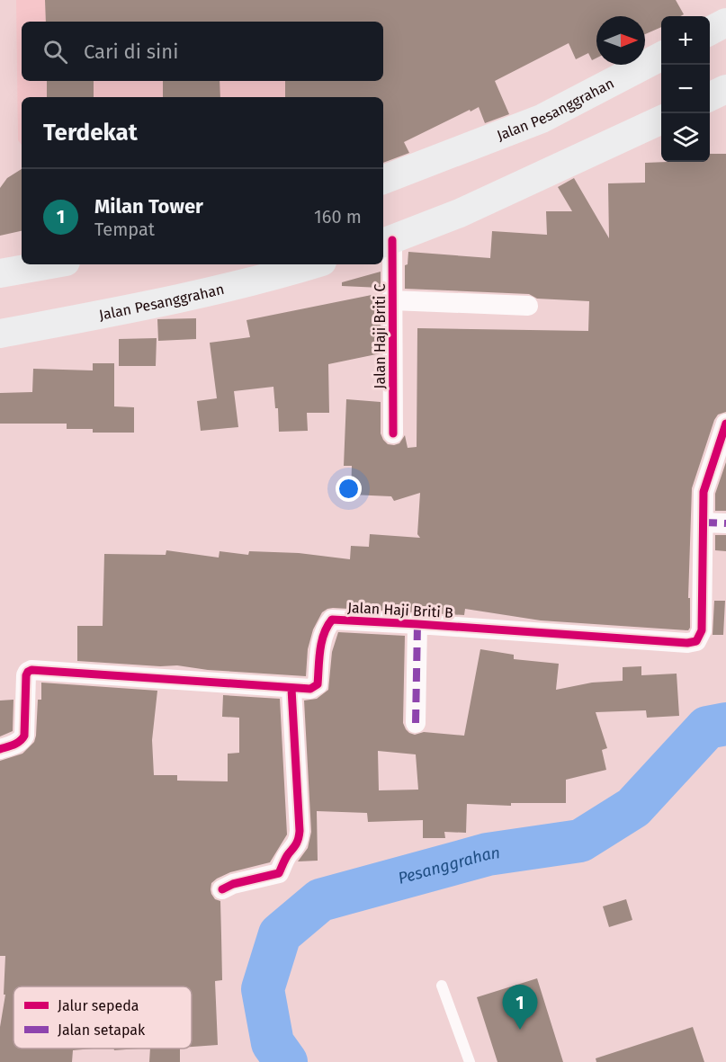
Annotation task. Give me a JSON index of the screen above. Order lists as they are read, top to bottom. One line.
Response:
{"streets":{"main road":["Jalan Pesanggrahan"],"street":["Jalan Haji Briti C","Jalan Haji Briti B"]},"water":["Pesanggrahan"],"legend":["Jalur sepeda","Jalan setapak"],"north":"right","page":{"map_buttons":["+","−"],"search":"Cari di sini","heading":"Terdekat","list":[{"mark":"1","name":"Milan Tower","note":"Tempat","value":"160 m"}],"pins":"1"}}
